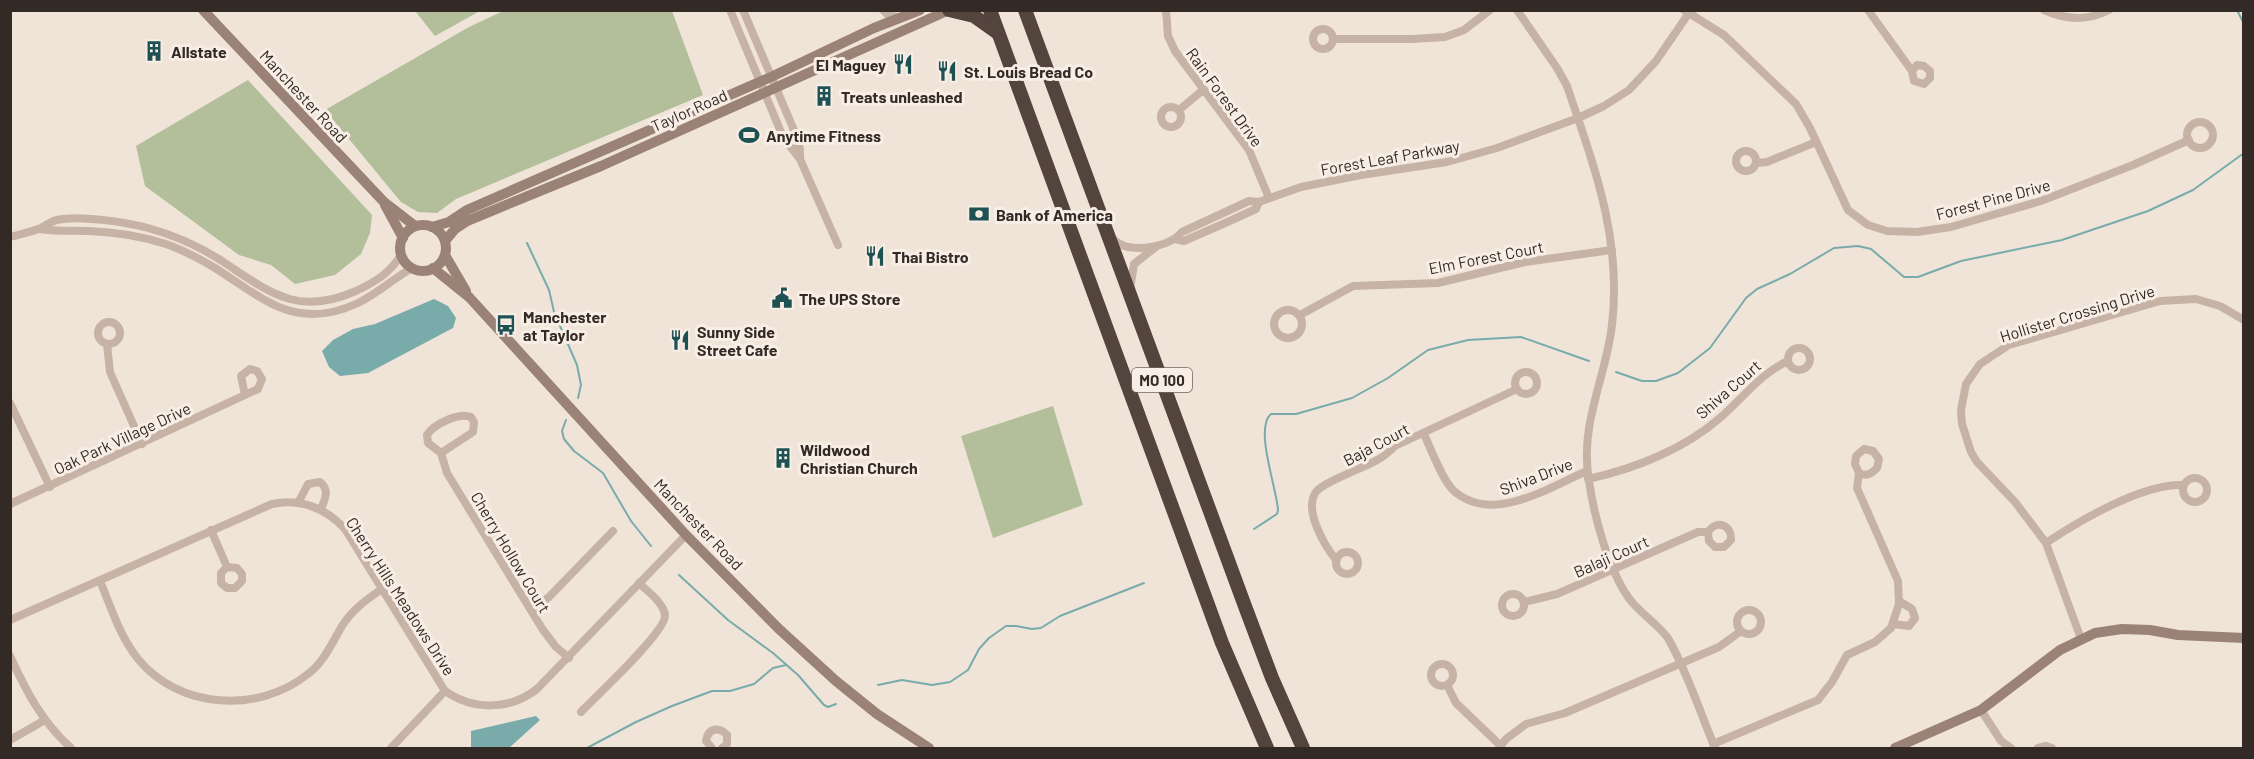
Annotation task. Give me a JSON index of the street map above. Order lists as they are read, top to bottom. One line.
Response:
{"streets":{"highway":["MO 100"],"street":["Manchester Road","Rain Forest Drive","Taylor Road","Forest Leaf Parkway","Forest Pine Drive","Elm Forest Court","Hollister Crossing Drive","Shiva Court","Oak Park Village Drive","Baja Court","Shiva Drive","Cherry Hollow Court","Balaji Court","Cherry Hills Meadows Drive"]},"crossings":[["Manchester Road","Taylor Road"],["Manchester Road","Cherry Hills Meadows Drive"],["Rain Forest Drive","Forest Leaf Parkway"],["Forest Leaf Parkway","Forest Pine Drive"],["Forest Leaf Parkway","MO 100"],["Shiva Court","Shiva Drive"],["Baja Court","Shiva Drive"],["Cherry Hollow Court","Cherry Hills Meadows Drive"]],"places":{"building":["Allstate","Treats unleashed","Wildwood Christian Church"],"restaurant":["El Maguey","St. Louis Bread Co","Thai Bistro","Sunny Side Street Cafe"],"sports":["Anytime Fitness"],"bank":["Bank of America"],"public building":["The UPS Store"],"bus stop":["Manchester at Taylor"]}}
